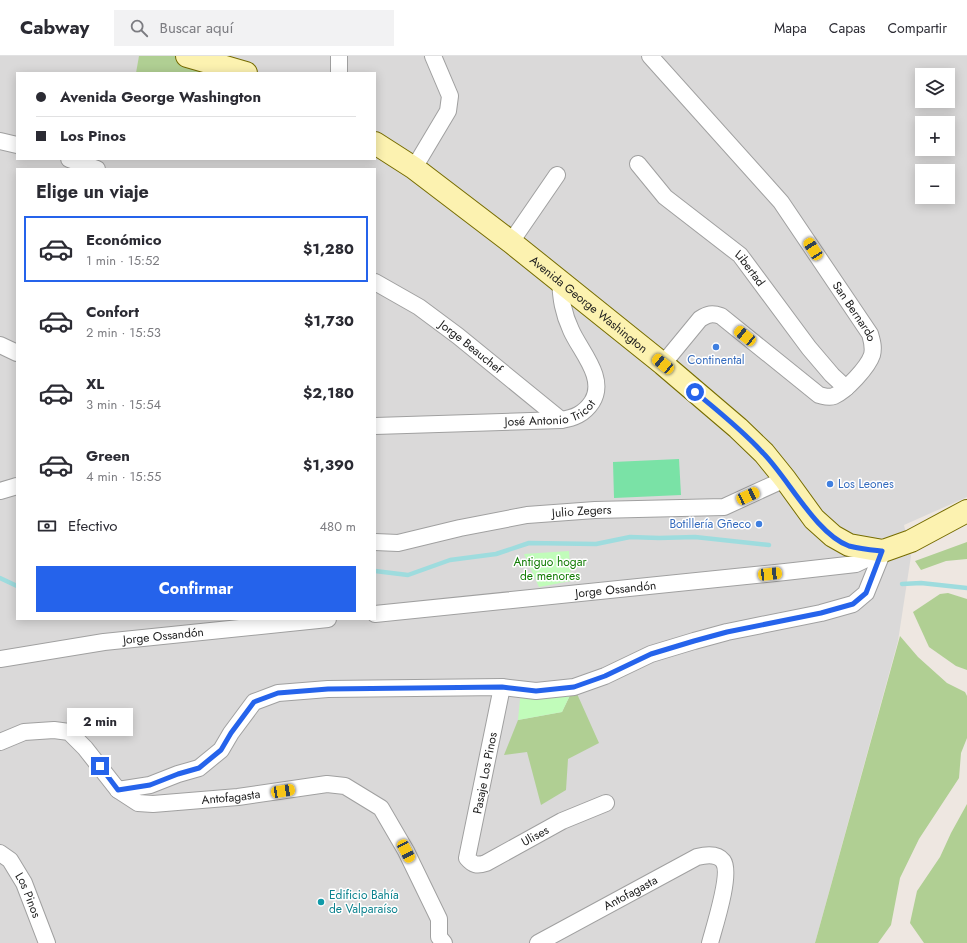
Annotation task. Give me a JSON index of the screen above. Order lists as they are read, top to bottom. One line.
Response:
{"streets":{"main road":["Avenida George Washington"],"street":["Libertad","San Bernardo","Jorge Beauchef","José Antonio Tricot","Julio Zegers","Jorge Ossandón","Pasaje Los Pinos","Antofagasta","Ulises","Los Pinos"]},"crossings":[["Libertad","San Bernardo"],["Avenida George Washington","San Bernardo"],["Avenida George Washington","José Antonio Tricot"],["Avenida George Washington","Julio Zegers"],["Avenida George Washington","Jorge Ossandón"],["Jorge Beauchef","José Antonio Tricot"],["Pasaje Los Pinos","Ulises"]],"parks":["Antiguo hogar de menores"],"places":["Continental","Los Leones","Botillería Gñeco","Edificio Bahía de Valparaíso"],"page":{"header":"Cabway","search":"Buscar aquí","nav":["Mapa","Capas","Compartir"],"map_buttons":["+","−"],"banner":["Avenida George Washington","Los Pinos"],"heading":"Elige un viaje","list":[{"name":"Económico","note":"1 min · 15:52","value":"$1,280"},{"name":"Confort","note":"2 min · 15:53","value":"$1,730"},{"name":"XL","note":"3 min · 15:54","value":"$2,180"},{"name":"Green","note":"4 min · 15:55","value":"$1,390"}],"pay":["Efectivo","480 m"],"buttons":"Confirmar","bubble":"2 min"}}
